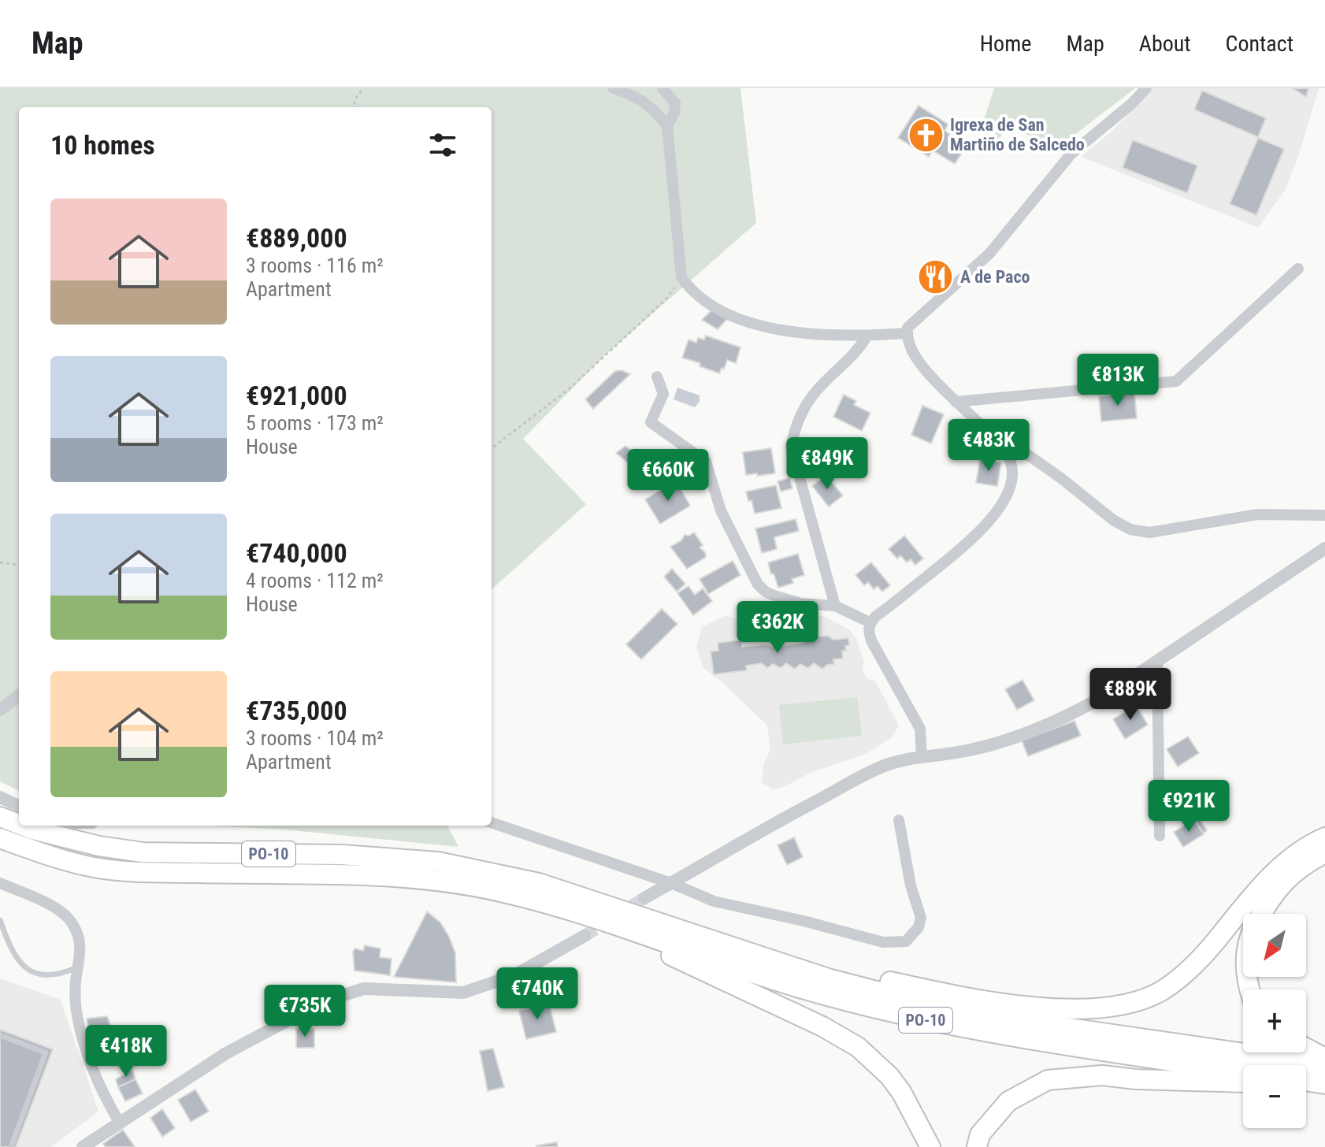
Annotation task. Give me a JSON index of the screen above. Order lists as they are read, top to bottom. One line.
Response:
{"streets":{"highway":["PO-10"]},"places":{"church":["Igrexa de San Martiño de Salcedo"],"restaurant":["A de Paco"]},"north":"bottom left","page":{"header":"Map","nav":["Home","Map","About","Contact"],"heading":"10 homes","list":[{"name":"€889,000","note":"3 rooms · 116 m² · Apartment"},{"name":"€921,000","note":"5 rooms · 173 m² · House"},{"name":"€740,000","note":"4 rooms · 112 m² · House"},{"name":"€735,000","note":"3 rooms · 104 m² · Apartment"}],"price":["€813K","€483K","€849K","€660K","€362K","€889K","€921K","€740K","€735K","€418K"],"map_buttons":["+","−"]}}
